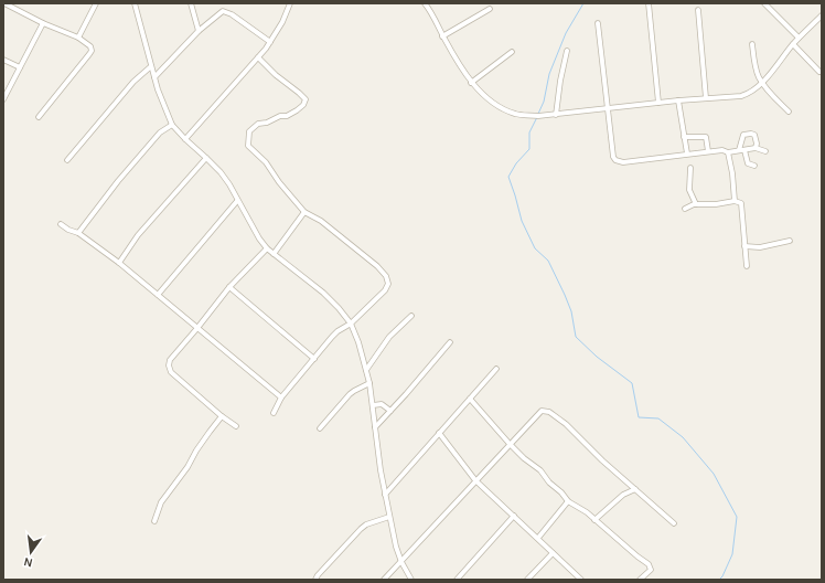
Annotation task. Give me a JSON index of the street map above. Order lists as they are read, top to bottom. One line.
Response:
{"north":"bottom"}
